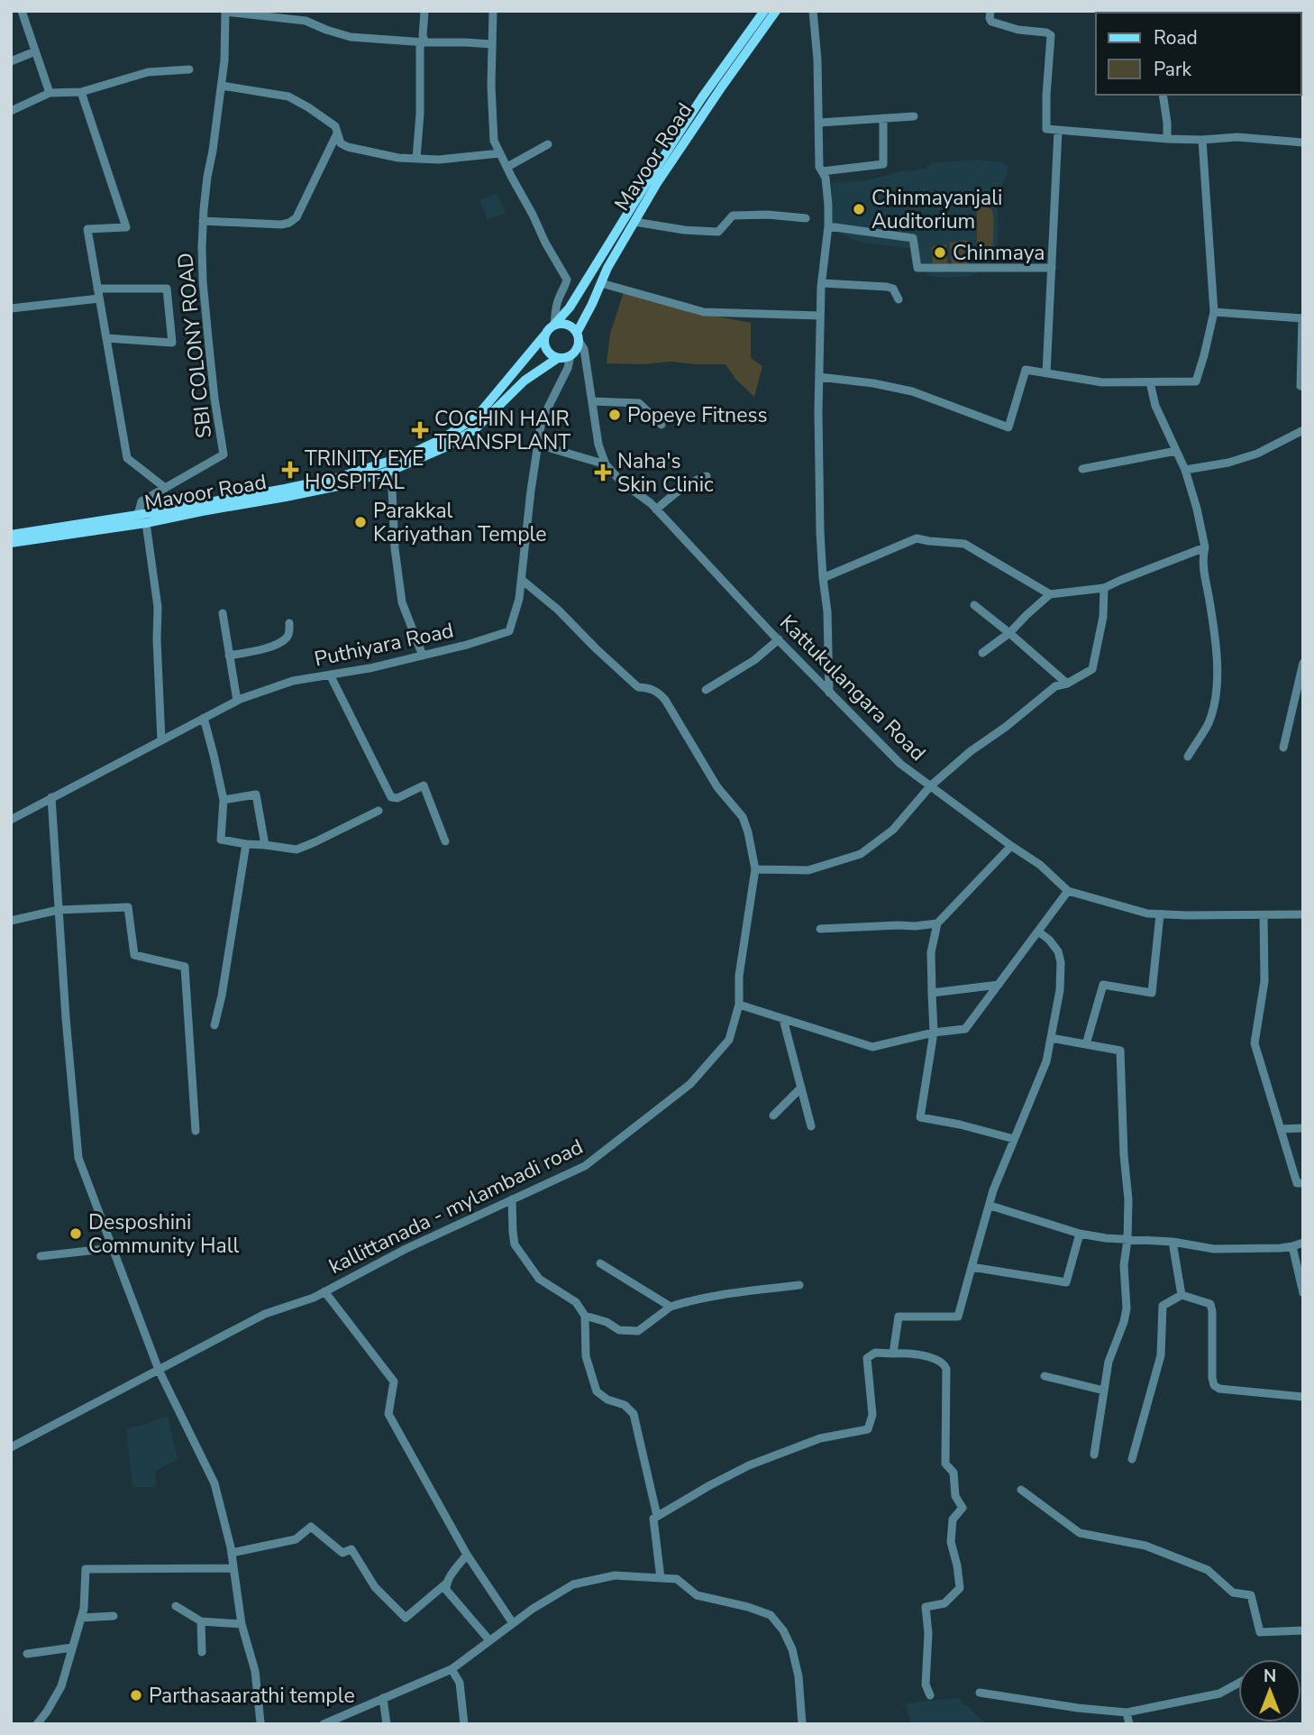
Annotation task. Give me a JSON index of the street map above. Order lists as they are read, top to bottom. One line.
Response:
{"streets":{"main road":["Mavoor Road"],"street":["SBI COLONY ROAD","Puthiyara Road","Kattukulangara Road","kallittanada - mylambadi road"]},"crossings":[["Mavoor Road","SBI COLONY ROAD"],["Mavoor Road","Puthiyara Road"],["Mavoor Road","Kattukulangara Road"],["Puthiyara Road","Kattukulangara Road"],["Puthiyara Road","kallittanada - mylambadi road"]],"places":{"other":["Chinmayanjali Auditorium","Chinmaya","Popeye Fitness","Parakkal Kariyathan Temple","Desposhini Community Hall","Parthasaarathi temple"],"health":["COCHIN HAIR TRANSPLANT","TRINITY EYE HOSPITAL","Naha's Skin Clinic"]},"legend":["Road","Park"],"north":"top"}
